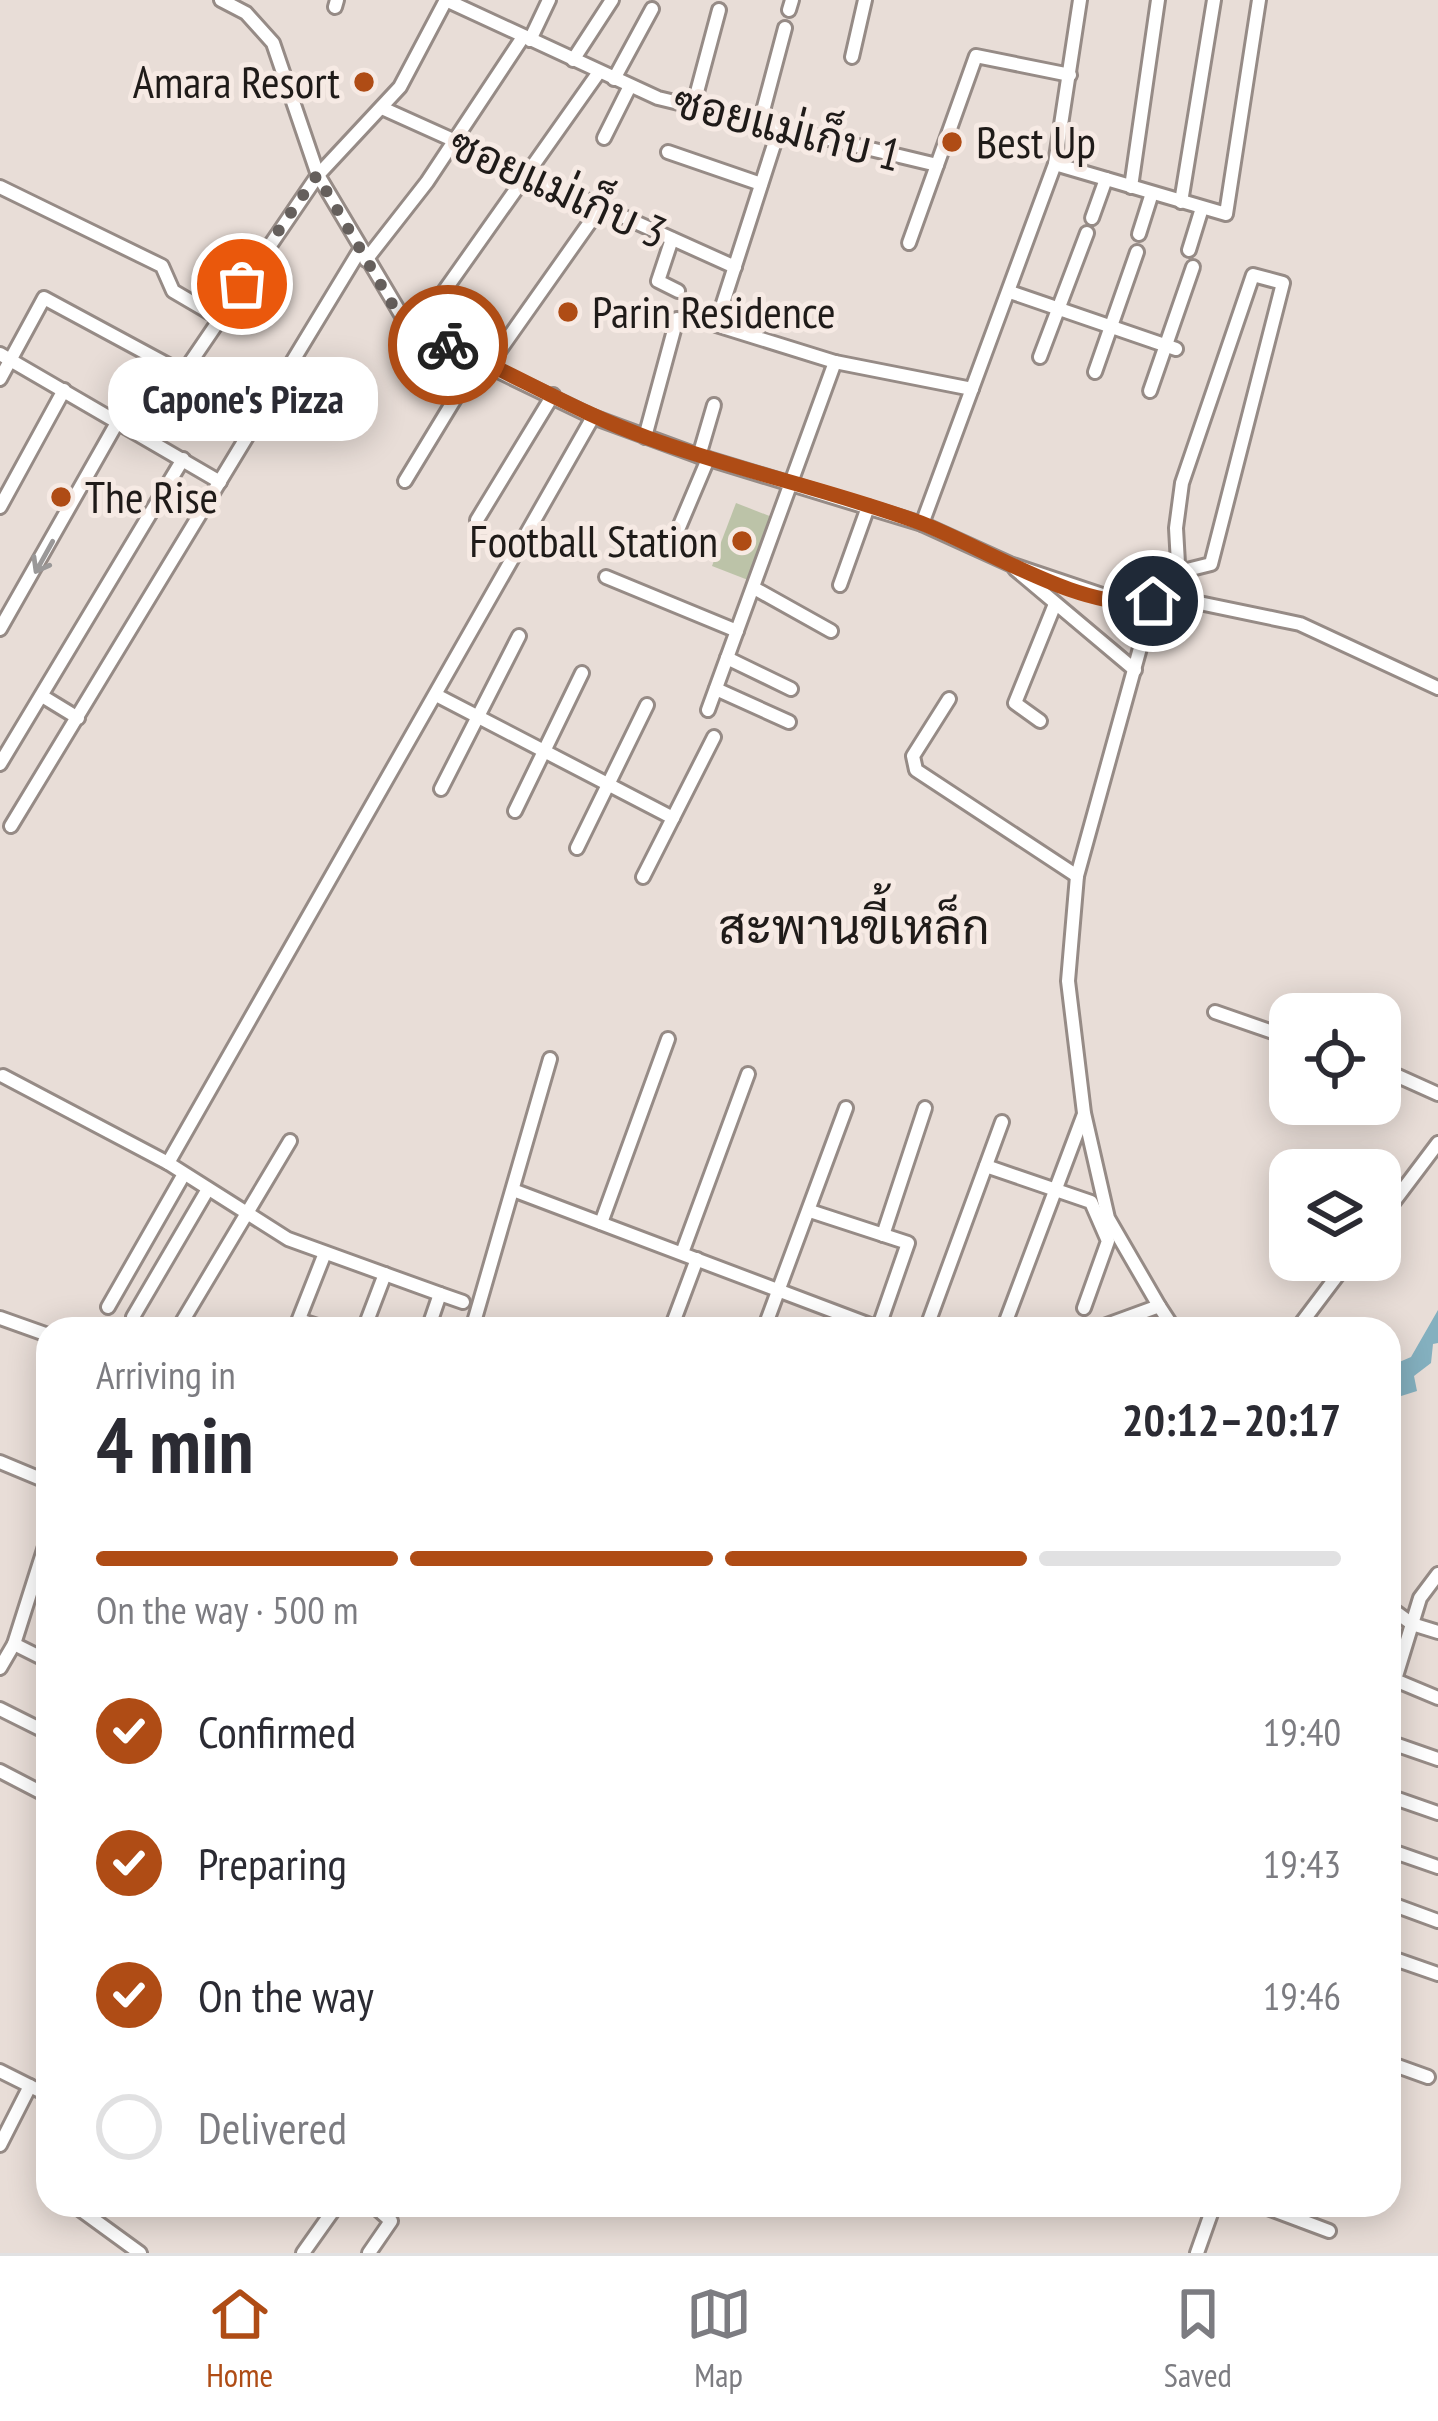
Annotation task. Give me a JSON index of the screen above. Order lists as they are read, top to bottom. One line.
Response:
{"streets":{"street":["ซอยแม่เก็บ 1","ซอยแม่เก็บ 3"]},"districts":["สะพานขี้เหล็ก"],"places":["Amara Resort","Best Up","Capone's Pizza","Parin Residence","The Rise","Football Station"],"page":{"bubble":"Capone's Pizza","heading":["4 min","Arriving in","20:12–20:17"],"bar":"On the way · 500 m","list":[["Confirmed","19:40"],["Preparing","19:43"],["On the way","19:46"],"Delivered"],"tabs":["Home","Map","Saved"]}}
